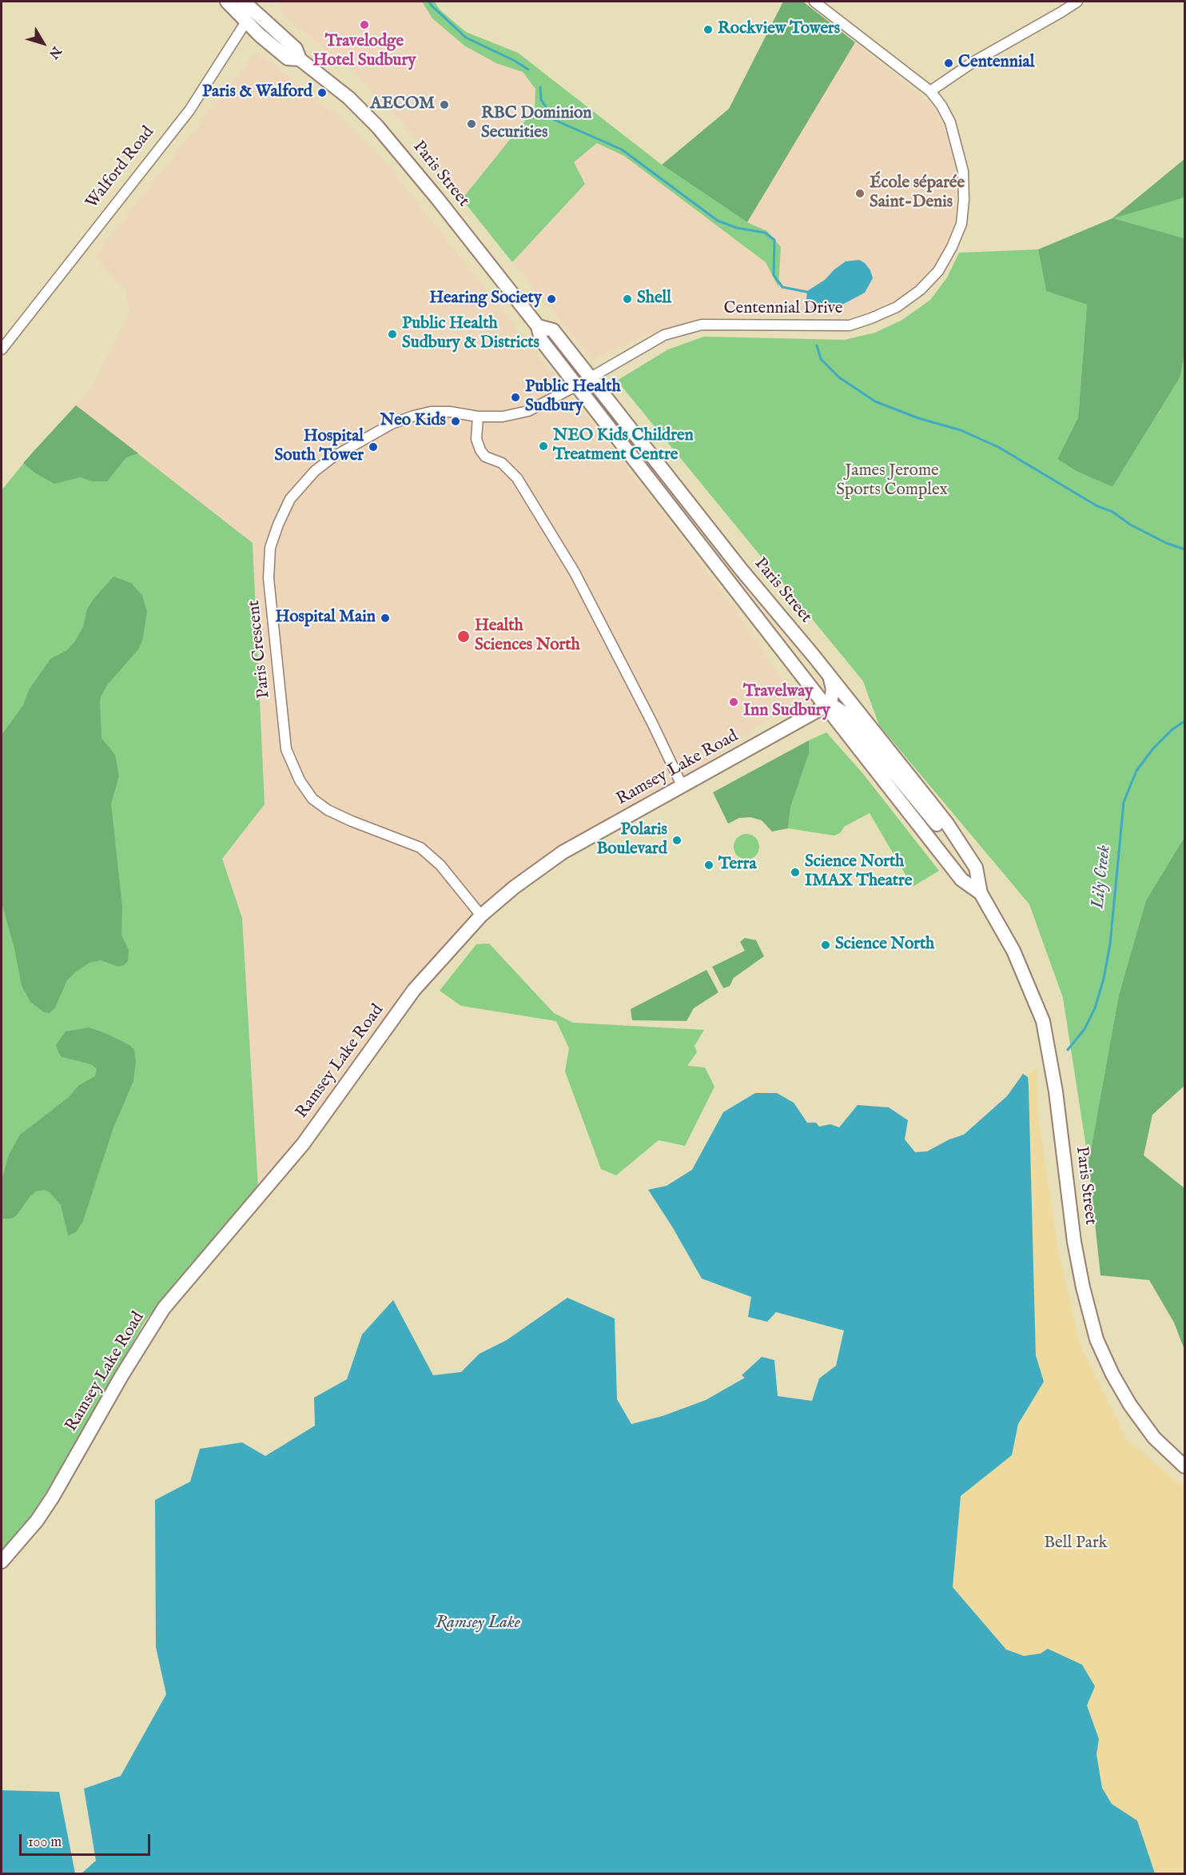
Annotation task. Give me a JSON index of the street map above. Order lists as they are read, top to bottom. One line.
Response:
{"streets":{"main road":["Paris Street","Ramsey Lake Road"],"street":["Walford Road","Centennial Drive","Paris Crescent"]},"crossings":[["Walford Road","Paris Street"],["Paris Street","Centennial Drive"],["Paris Street","Paris Crescent"],["Paris Street","Ramsey Lake Road"],["Centennial Drive","Paris Crescent"],["Paris Crescent","Ramsey Lake Road"]],"water":["Lily Creek","Ramsey Lake"],"parks":["James Jerome Sports Complex","Bell Park"],"places":["Travelodge Hotel Sudbury","Rockview Towers","Centennial","Paris & Walford","AECOM","RBC Dominion Securities","École séparée Saint-Denis","Hearing Society","Shell","Public Health Sudbury & Districts","Public Health Sudbury","Neo Kids","NEO Kids Children Treatment Centre","Hospital South Tower","Hospital Main","Health Sciences North","Travelway Inn Sudbury","Polaris Boulevard","Terra","Science North IMAX Theatre","Science North"],"scale_bar":"100 m","north":"bottom right"}
